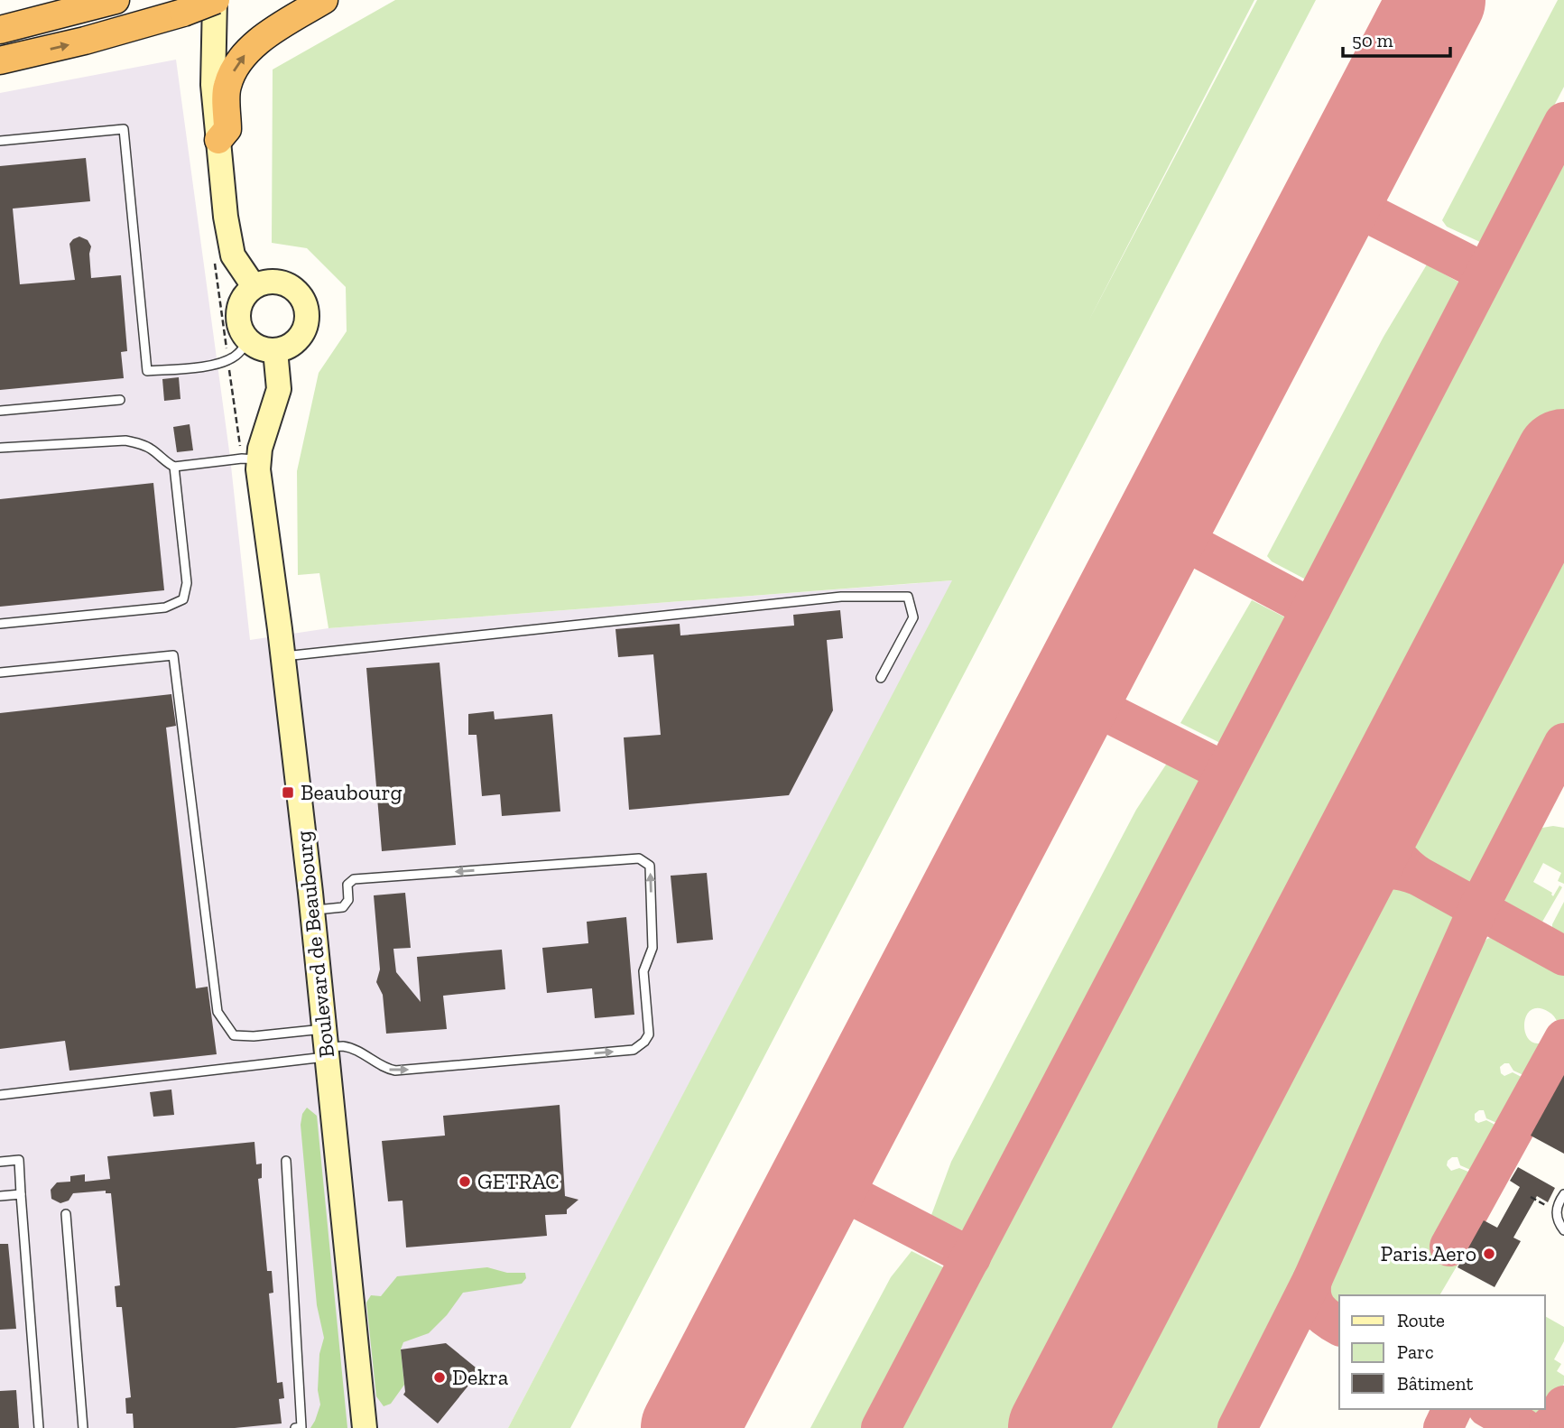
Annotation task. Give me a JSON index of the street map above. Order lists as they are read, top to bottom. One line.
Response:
{"streets":{"main road":["Boulevard de Beaubourg"]},"places":{"transit":["Beaubourg"],"other":["GETRAC","Paris.Aero","Dekra"]},"legend":["Route","Parc","Bâtiment"],"scale_bar":"50 m"}
